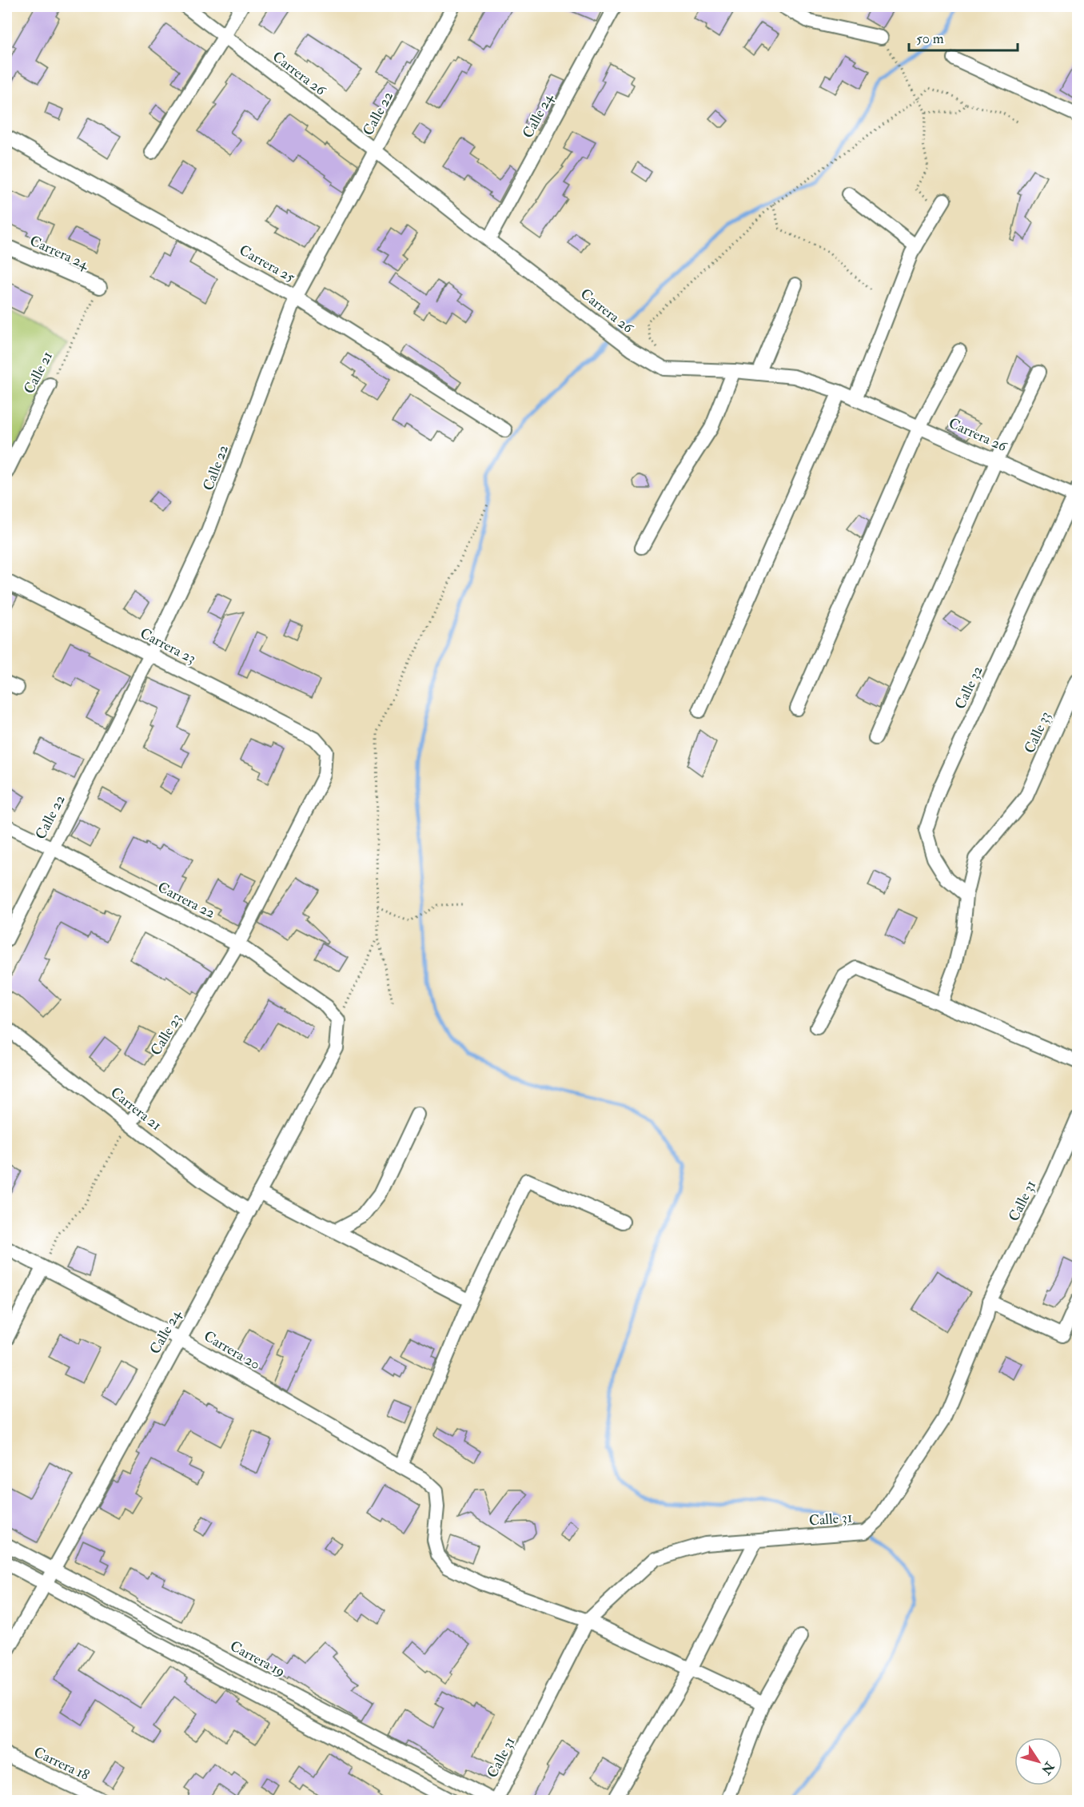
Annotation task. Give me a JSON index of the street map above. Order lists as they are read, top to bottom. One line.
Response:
{"streets":{"street":["Carrera 26","Calle 22","Calle 24","Carrera 24","Carrera 25","Calle 21","Carrera 23","Calle 32","Calle 33","Carrera 22","Calle 23","Carrera 21","Calle 31","Carrera 20","Carrera 19","Carrera 18"]},"crossings":[["Carrera 26","Calle 22"],["Carrera 26","Calle 24"],["Carrera 26","Calle 32"],["Calle 22","Carrera 25"],["Calle 22","Carrera 23"],["Calle 22","Carrera 22"],["Calle 24","Carrera 22"],["Calle 24","Carrera 21"],["Calle 24","Carrera 20"],["Calle 24","Carrera 19"],["Carrera 24","Calle 21"],["Carrera 23","Calle 23"],["Calle 32","Calle 33"],["Carrera 22","Calle 23"],["Calle 23","Carrera 21"],["Calle 31","Carrera 20"],["Calle 31","Carrera 19"]],"scale_bar":"50 m","north":"bottom right"}
